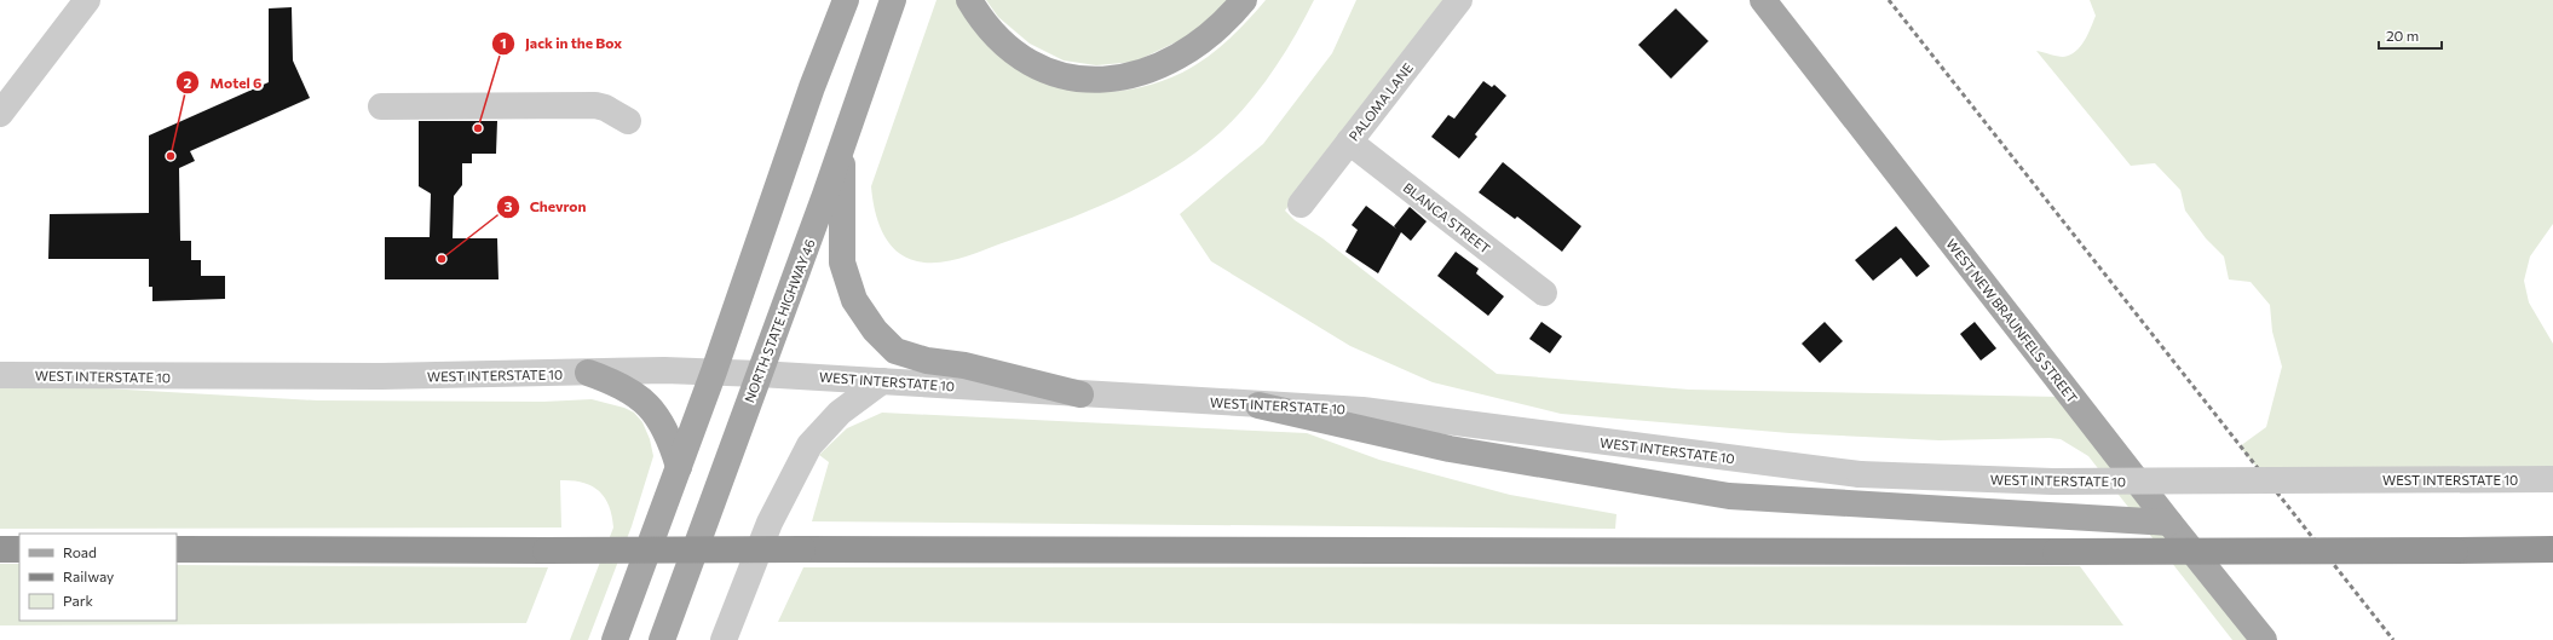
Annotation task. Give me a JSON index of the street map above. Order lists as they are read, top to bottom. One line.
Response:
{"streets":{"main road":["NORTH STATE HIGHWAY 46","WEST NEW BRAUNFELS STREET"],"street":["PALOMA LANE","BLANCA STREET","WEST INTERSTATE 10"]},"crossings":[["PALOMA LANE","BLANCA STREET"],["NORTH STATE HIGHWAY 46","WEST INTERSTATE 10"]],"places":["Jack in the Box","Motel 6","Chevron"],"legend":["Road","Railway","Park"],"scale_bar":"20 m"}
